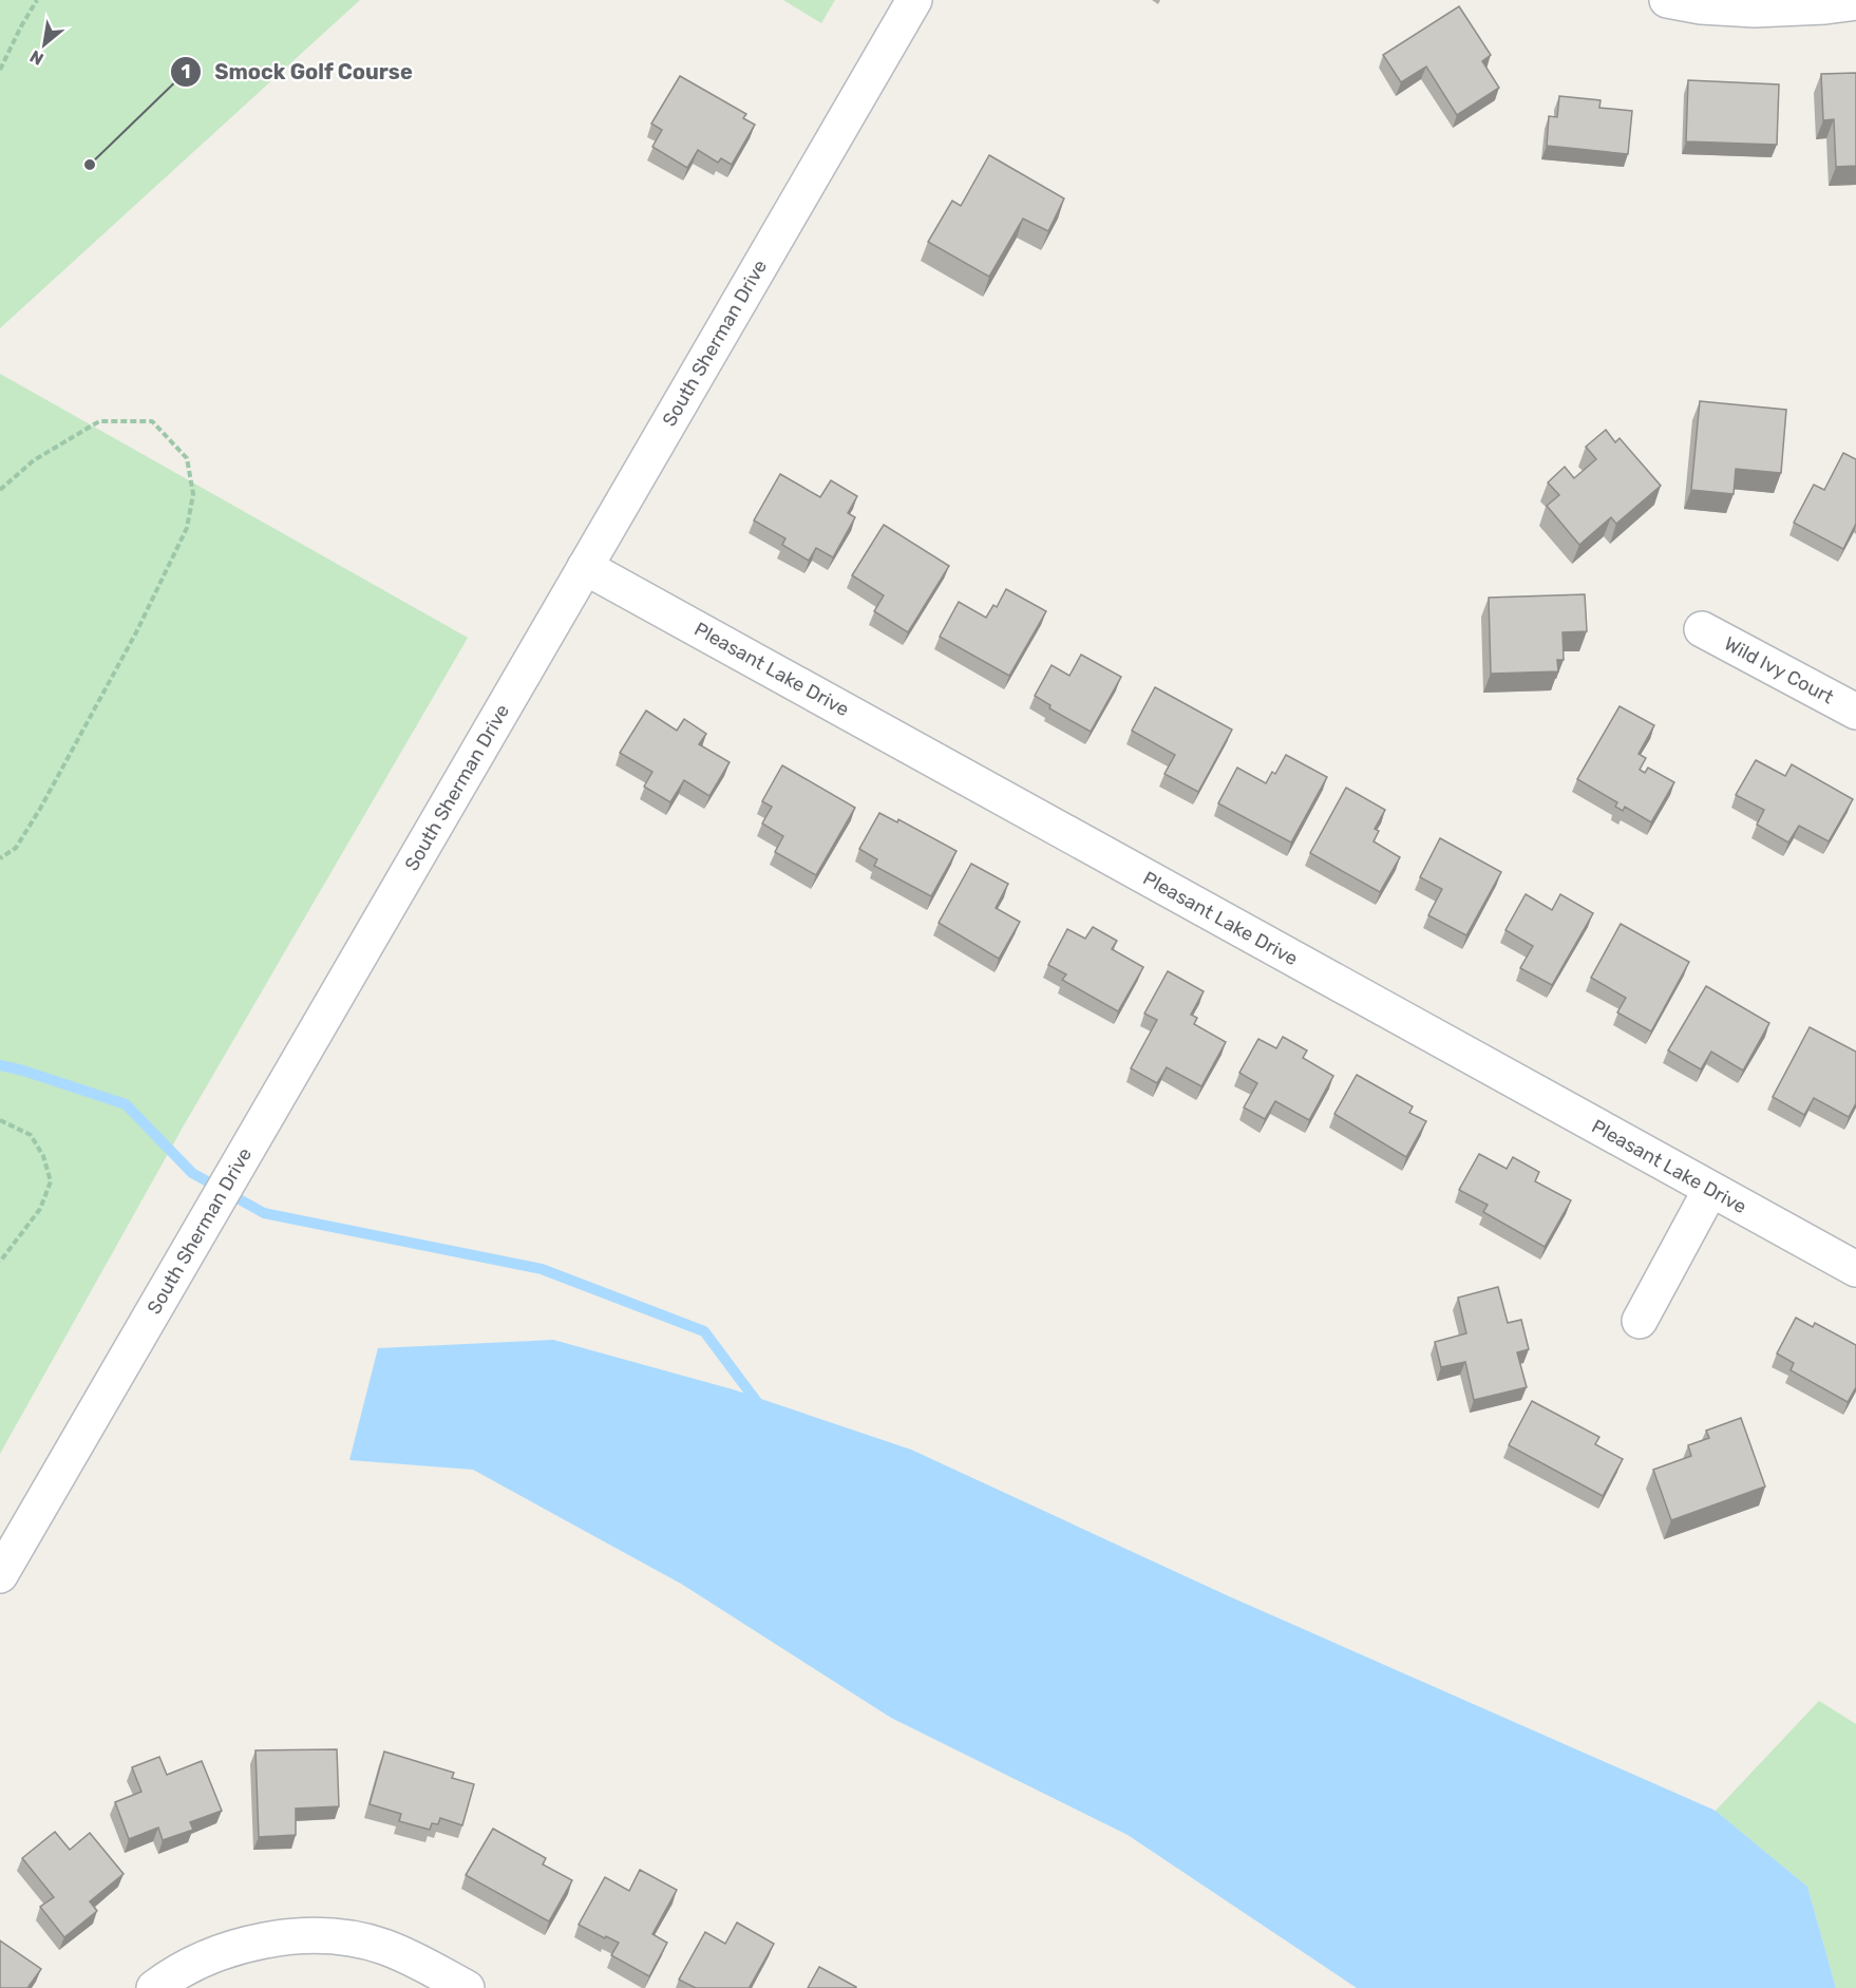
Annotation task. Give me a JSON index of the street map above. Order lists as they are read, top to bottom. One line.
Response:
{"streets":{"street":["South Sherman Drive","Pleasant Lake Drive","Wild Ivy Court"]},"crossings":[["South Sherman Drive","Pleasant Lake Drive"]],"places":["Smock Golf Course"],"north":"bottom left"}
